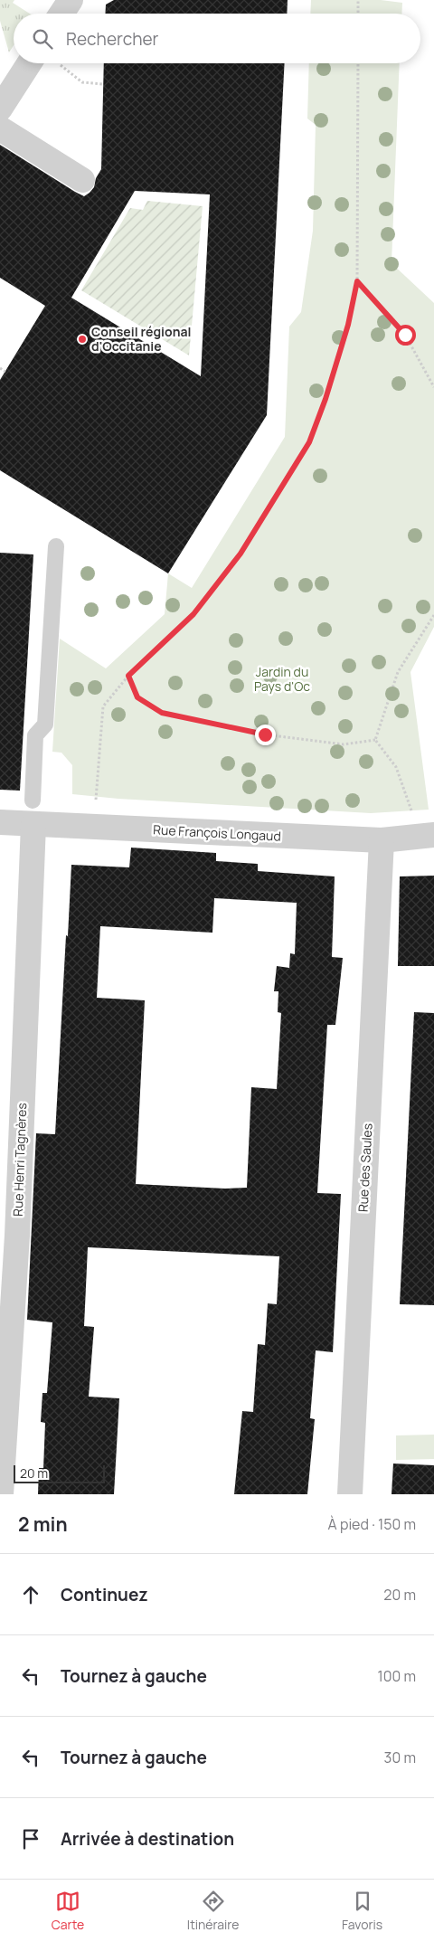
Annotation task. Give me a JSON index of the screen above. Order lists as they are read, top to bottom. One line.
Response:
{"streets":{"street":["Rue François Longaud","Rue Henri Tagnères","Rue des Saules"]},"crossings":[["Rue François Longaud","Rue Henri Tagnères"],["Rue François Longaud","Rue des Saules"]],"parks":["Jardin du Pays d'Oc"],"places":["Conseil régional d'Occitanie"],"scale_bar":"20 m","page":{"search":"Rechercher","scale":"20 m","heading":["2 min","À pied · 150 m"],"list":[["Continuez","20 m"],["Tournez à gauche","100 m"],["Tournez à gauche","30 m"],"Arrivée à destination"],"nav":["Carte","Itinéraire","Favoris"]}}
